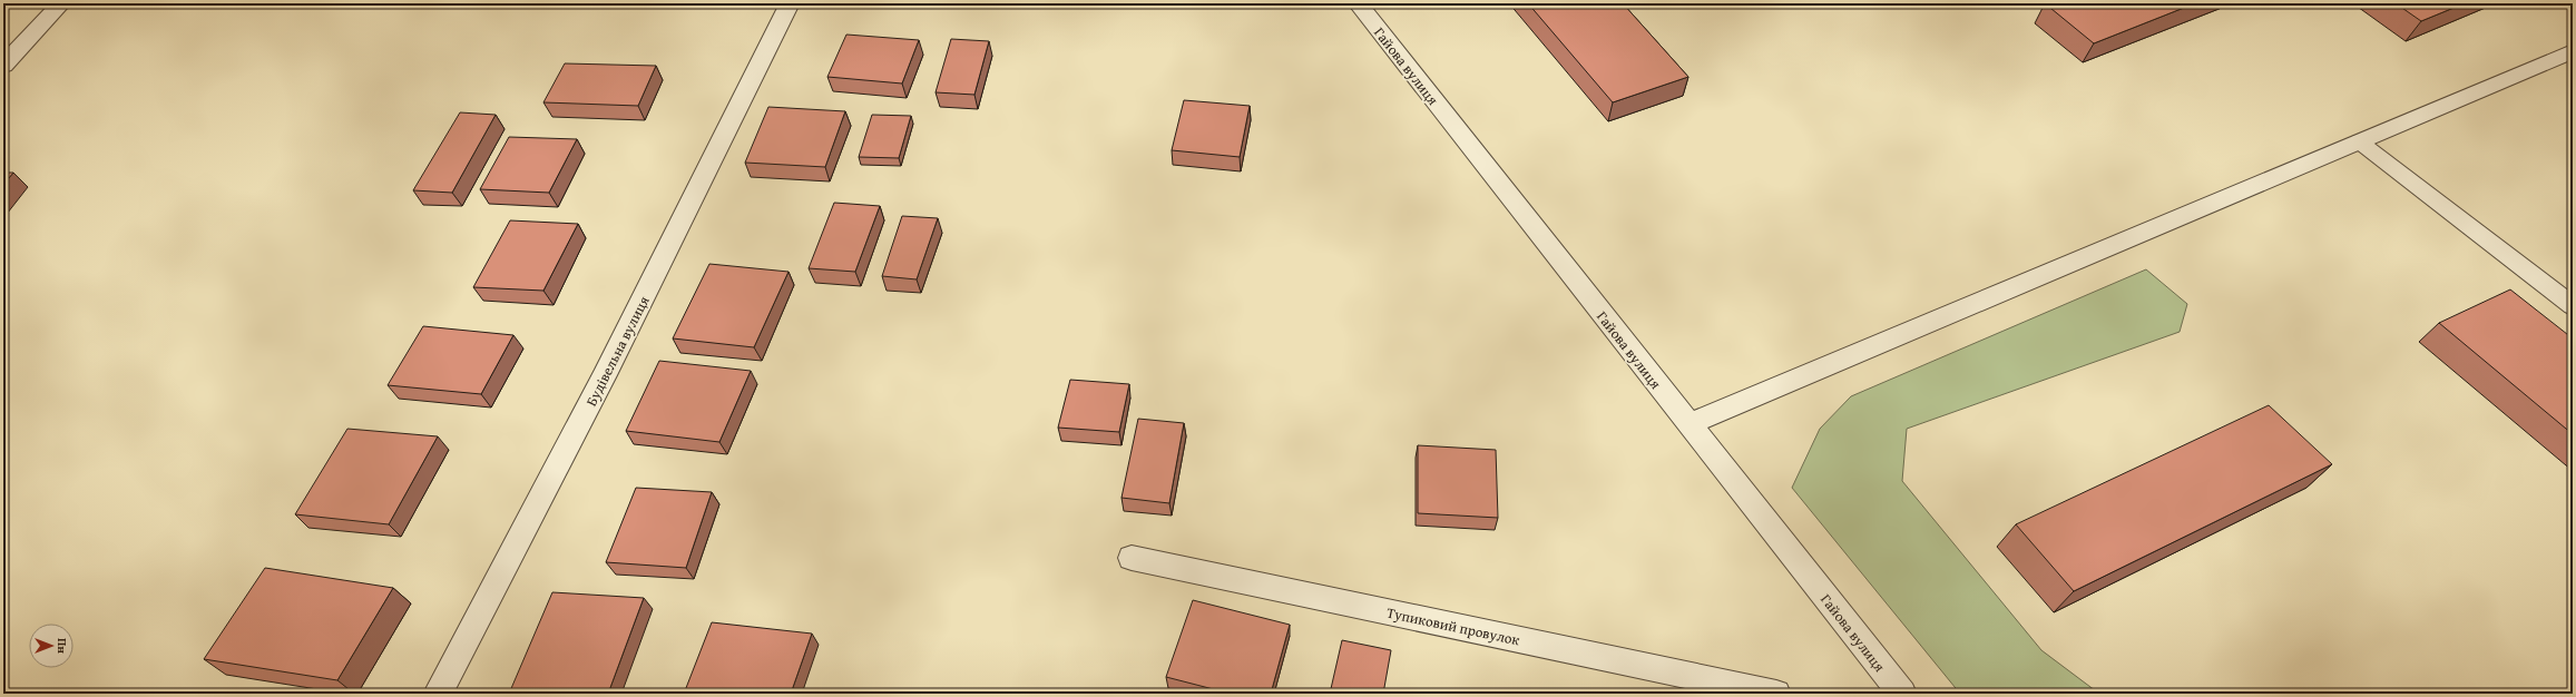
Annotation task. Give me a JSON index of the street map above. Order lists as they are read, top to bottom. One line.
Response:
{"streets":{"street":["Гайова вулиця","Будівельна вулиця","Тупиковий провулок"]},"north":"right"}
